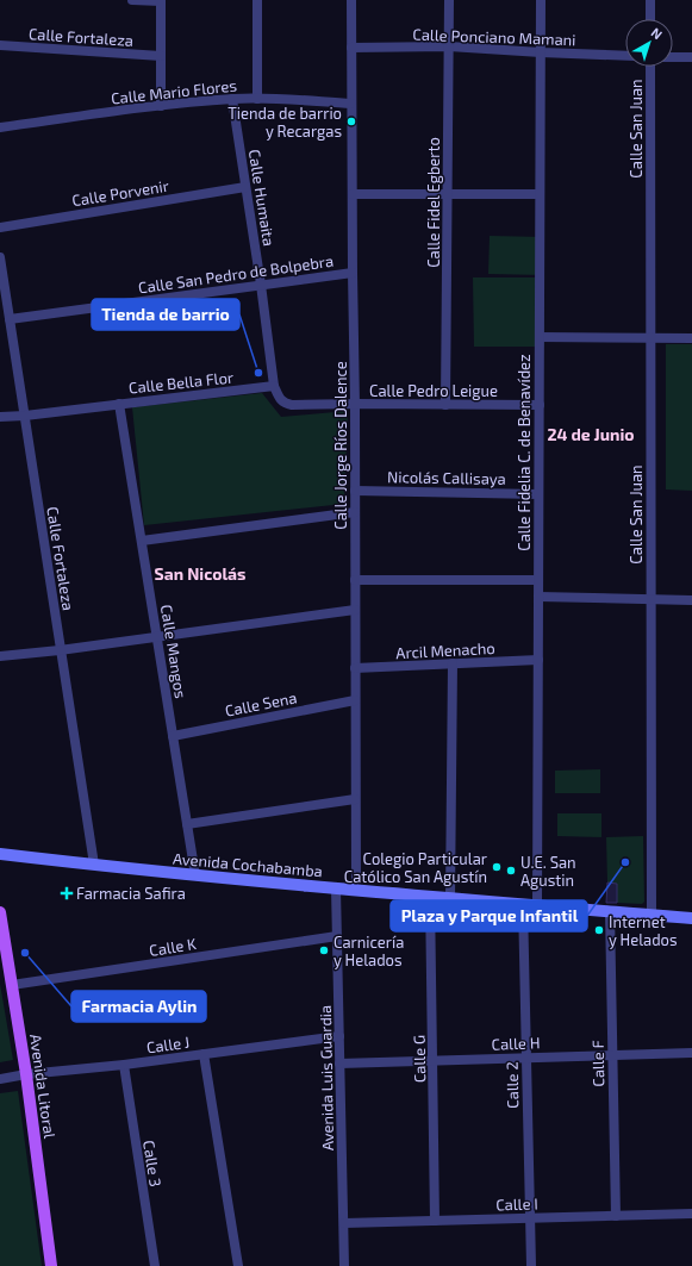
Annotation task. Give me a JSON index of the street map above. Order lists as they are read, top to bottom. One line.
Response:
{"streets":{"main road":["Avenida Cochabamba","Avenida Litoral"],"street":["Calle Fortaleza","Calle Ponciano Mamani","Calle Mario Flores","Calle San Juan","Calle Porvenir","Calle Humaita","Calle Fidel Egberto","Calle San Pedro de Bolpebra","Calle Bella Flor","Calle Pedro Leigue","Calle Jorge Ríos Dalence","Calle Fidelia C. de Benavídez","Nicolás Callisaya","Arcil Menacho","Calle Mangos","Calle Sena","Calle K","Calle H","Calle J","Calle G","Calle F","Avenida Luis Guardia","Calle 2","Calle 3","Calle I"]},"crossings":[["Calle Fortaleza","Calle San Pedro de Bolpebra"],["Calle Fortaleza","Calle Bella Flor"],["Calle Fortaleza","Avenida Cochabamba"],["Calle Ponciano Mamani","Calle Fidel Egberto"],["Calle Ponciano Mamani","Calle Jorge Ríos Dalence"],["Calle Ponciano Mamani","Calle Fidelia C. de Benavídez"],["Calle Mario Flores","Calle Humaita"],["Calle Mario Flores","Calle Jorge Ríos Dalence"],["Calle San Juan","Avenida Cochabamba"],["Calle Porvenir","Calle Humaita"],["Calle Humaita","Calle San Pedro de Bolpebra"],["Calle Humaita","Calle Bella Flor"],["Calle Fidel Egberto","Calle Pedro Leigue"],["Calle San Pedro de Bolpebra","Calle Jorge Ríos Dalence"],["Calle Bella Flor","Calle Mangos"],["Calle Pedro Leigue","Calle Jorge Ríos Dalence"],["Calle Pedro Leigue","Calle Fidelia C. de Benavídez"],["Calle Jorge Ríos Dalence","Nicolás Callisaya"],["Calle Jorge Ríos Dalence","Arcil Menacho"],["Calle Jorge Ríos Dalence","Calle Sena"],["Calle Jorge Ríos Dalence","Avenida Cochabamba"],["Calle Fidelia C. de Benavídez","Nicolás Callisaya"],["Calle Fidelia C. de Benavídez","Arcil Menacho"],["Calle Fidelia C. de Benavídez","Avenida Cochabamba"],["Calle Mangos","Calle Sena"],["Calle Mangos","Avenida Cochabamba"],["Avenida Cochabamba","Calle G"],["Avenida Cochabamba","Calle F"],["Avenida Cochabamba","Avenida Luis Guardia"],["Avenida Cochabamba","Calle 2"],["Calle K","Avenida Luis Guardia"],["Calle K","Avenida Litoral"],["Calle H","Calle G"],["Calle H","Calle F"],["Calle H","Avenida Luis Guardia"],["Calle H","Calle 2"],["Calle J","Avenida Luis Guardia"],["Calle J","Avenida Litoral"],["Calle J","Calle 3"],["Calle G","Calle I"],["Calle F","Calle I"],["Avenida Luis Guardia","Calle I"],["Calle 2","Calle I"]],"districts":["24 de Junio","San Nicolás"],"places":{"other":["Tienda de barrio y Recargas","Tienda de barrio","Plaza y Parque Infantil","Colegio Particular Católico San Agustín","U.E. San Agustin","Internet y Helados","Carnicería y Helados","Farmacia Aylin"],"health":["Farmacia Safira"]},"north":"top right"}
